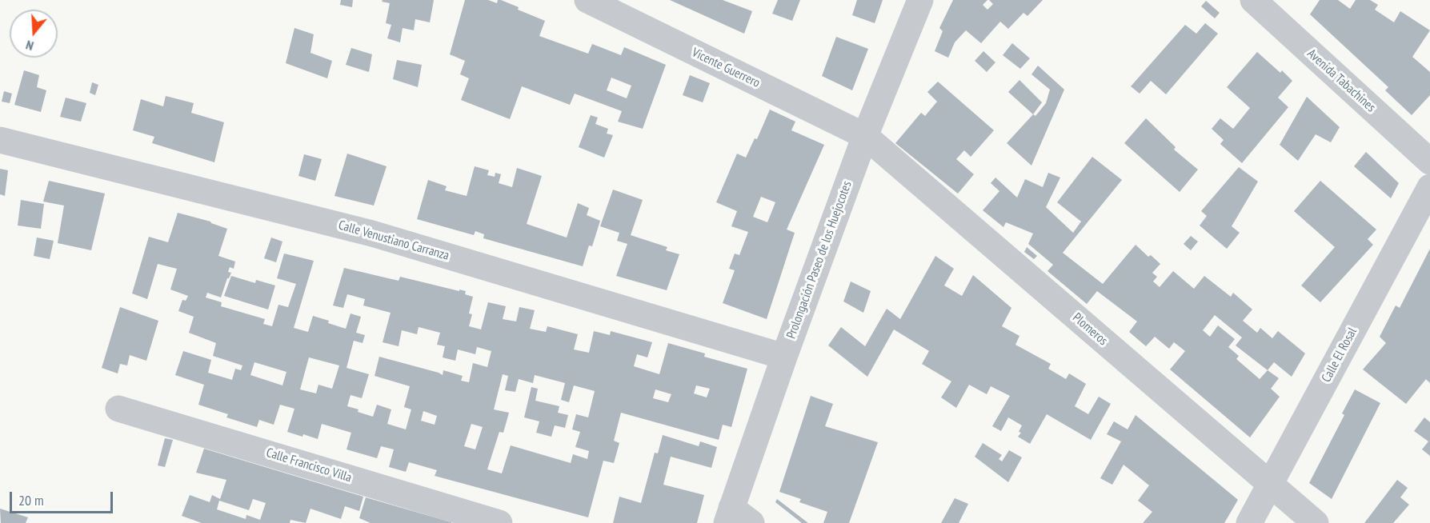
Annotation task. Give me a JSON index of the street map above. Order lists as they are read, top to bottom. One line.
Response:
{"streets":{"street":["Vicente Guerrero","Avenida Tabachines","Calle Venustiano Carranza","Prolongación Paseo de los Huejocotes","Plomeros","Calle El Rosal","Calle Francisco Villa"]},"crossings":[["Vicente Guerrero","Prolongación Paseo de los Huejocotes"],["Vicente Guerrero","Plomeros"],["Calle Venustiano Carranza","Prolongación Paseo de los Huejocotes"],["Prolongación Paseo de los Huejocotes","Plomeros"],["Plomeros","Calle El Rosal"]],"scale_bar":"20 m","north":"bottom"}
